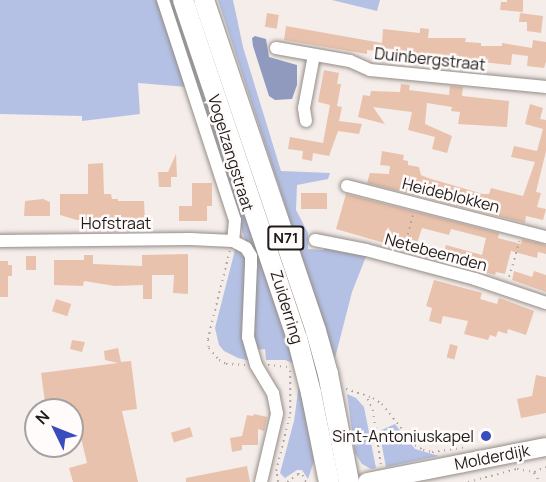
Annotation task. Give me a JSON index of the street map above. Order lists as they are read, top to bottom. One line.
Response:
{"streets":{"highway":["N71","Zuiderring"],"main road":["Molderdijk"],"street":["Duinbergstraat","Vogelzangstraat","Heideblokken","Hofstraat","Netebeemden"]},"crossings":[["Vogelzangstraat","Hofstraat"]],"places":["Sint-Antoniuskapel"],"north":"top left"}
